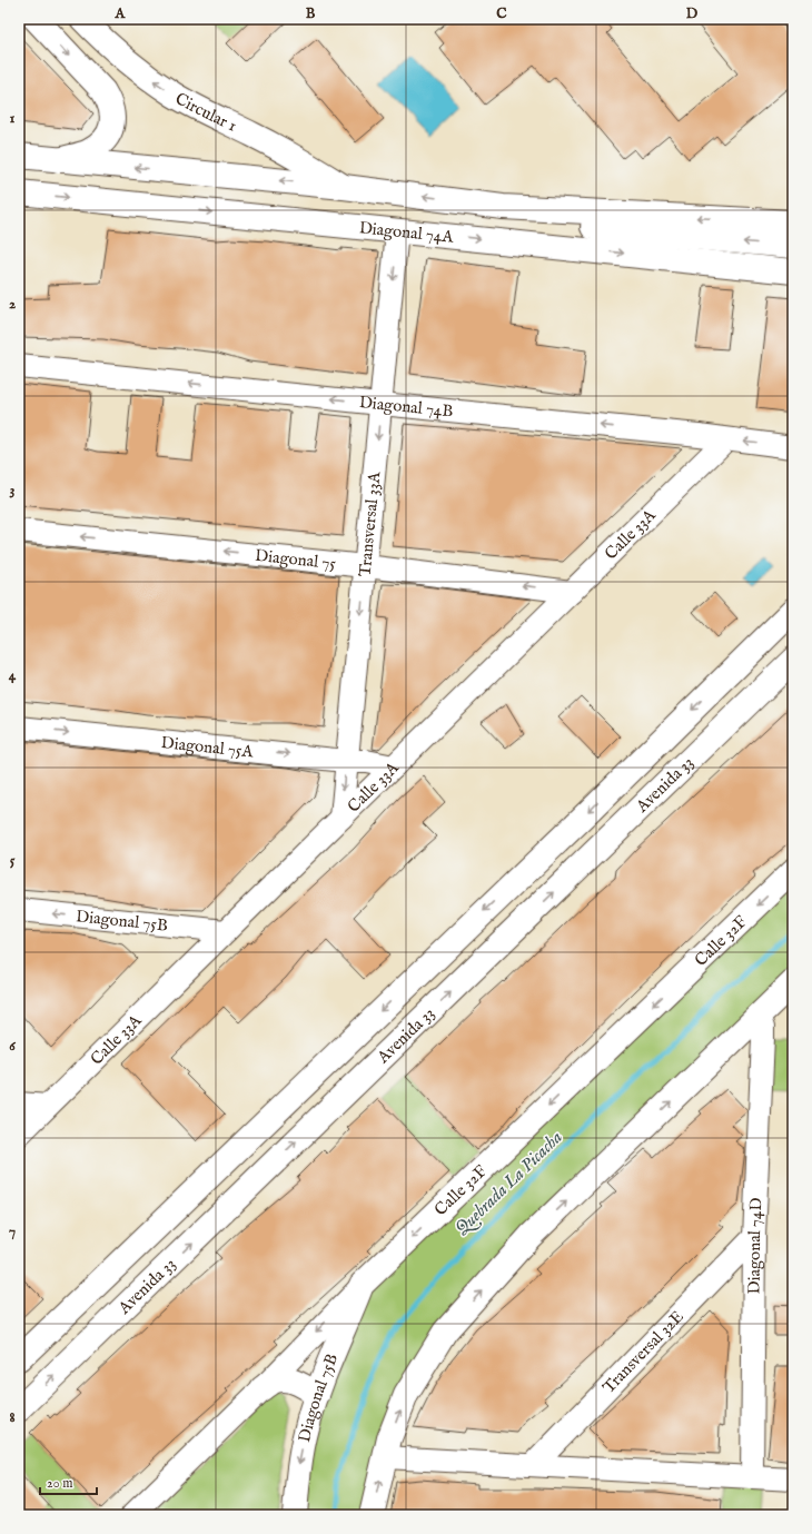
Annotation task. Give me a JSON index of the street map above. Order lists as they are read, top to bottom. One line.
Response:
{"streets":{"main road":["Circular 1","Diagonal 74A","Avenida 33","Diagonal 75B","Calle 32F"],"street":["Diagonal 74B","Transversal 33A","Calle 33A","Diagonal 75","Diagonal 75A","Diagonal 74D","Transversal 32E"]},"crossings":[["Diagonal 74A","Transversal 33A"],["Diagonal 74B","Transversal 33A"],["Diagonal 74B","Calle 33A"],["Transversal 33A","Calle 33A"],["Transversal 33A","Diagonal 75"],["Transversal 33A","Diagonal 75A"],["Calle 33A","Diagonal 75"],["Calle 33A","Diagonal 75A"],["Calle 33A","Diagonal 75B"],["Diagonal 75B","Calle 32F"],["Diagonal 74D","Transversal 32E"]],"one_way":["Circular 1","Diagonal 74B","Transversal 33A","Diagonal 75","Diagonal 75A"],"water":["Quebrada La Picacha"],"scale_bar":"20 m","grid":{"columns":["A","B","C","D"],"rows":["1","2","3","4","5","6","7","8"]}}
